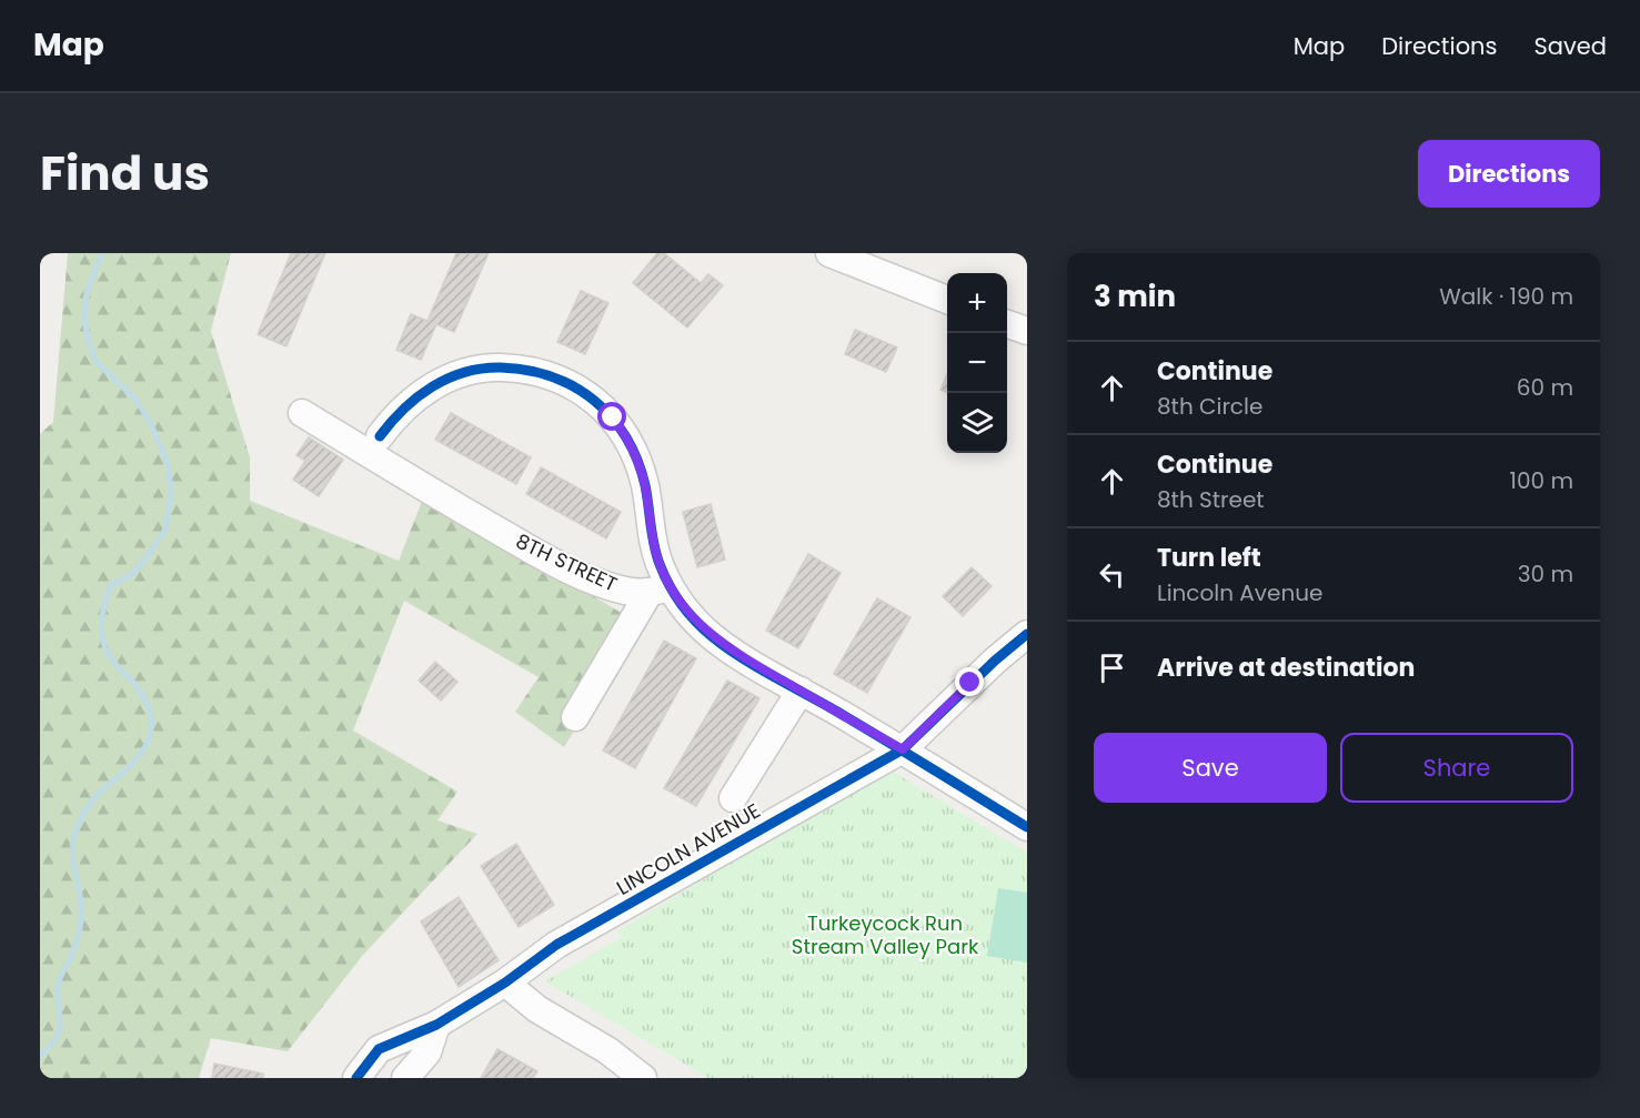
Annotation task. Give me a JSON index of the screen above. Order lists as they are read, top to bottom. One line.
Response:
{"streets":{"street":["8TH STREET","LINCOLN AVENUE"]},"parks":["Turkeycock Run Stream Valley Park"],"page":{"header":"Map","nav":["Map","Directions","Saved"],"title":"Find us","buttons":["Directions",["Save","Share"]],"heading":["3 min","Walk · 190 m"],"map_buttons":["+","−"],"list":[["Continue","8th Circle","60 m"],["Continue","8th Street","100 m"],["Turn left","Lincoln Avenue","30 m"],"Arrive at destination"]}}
